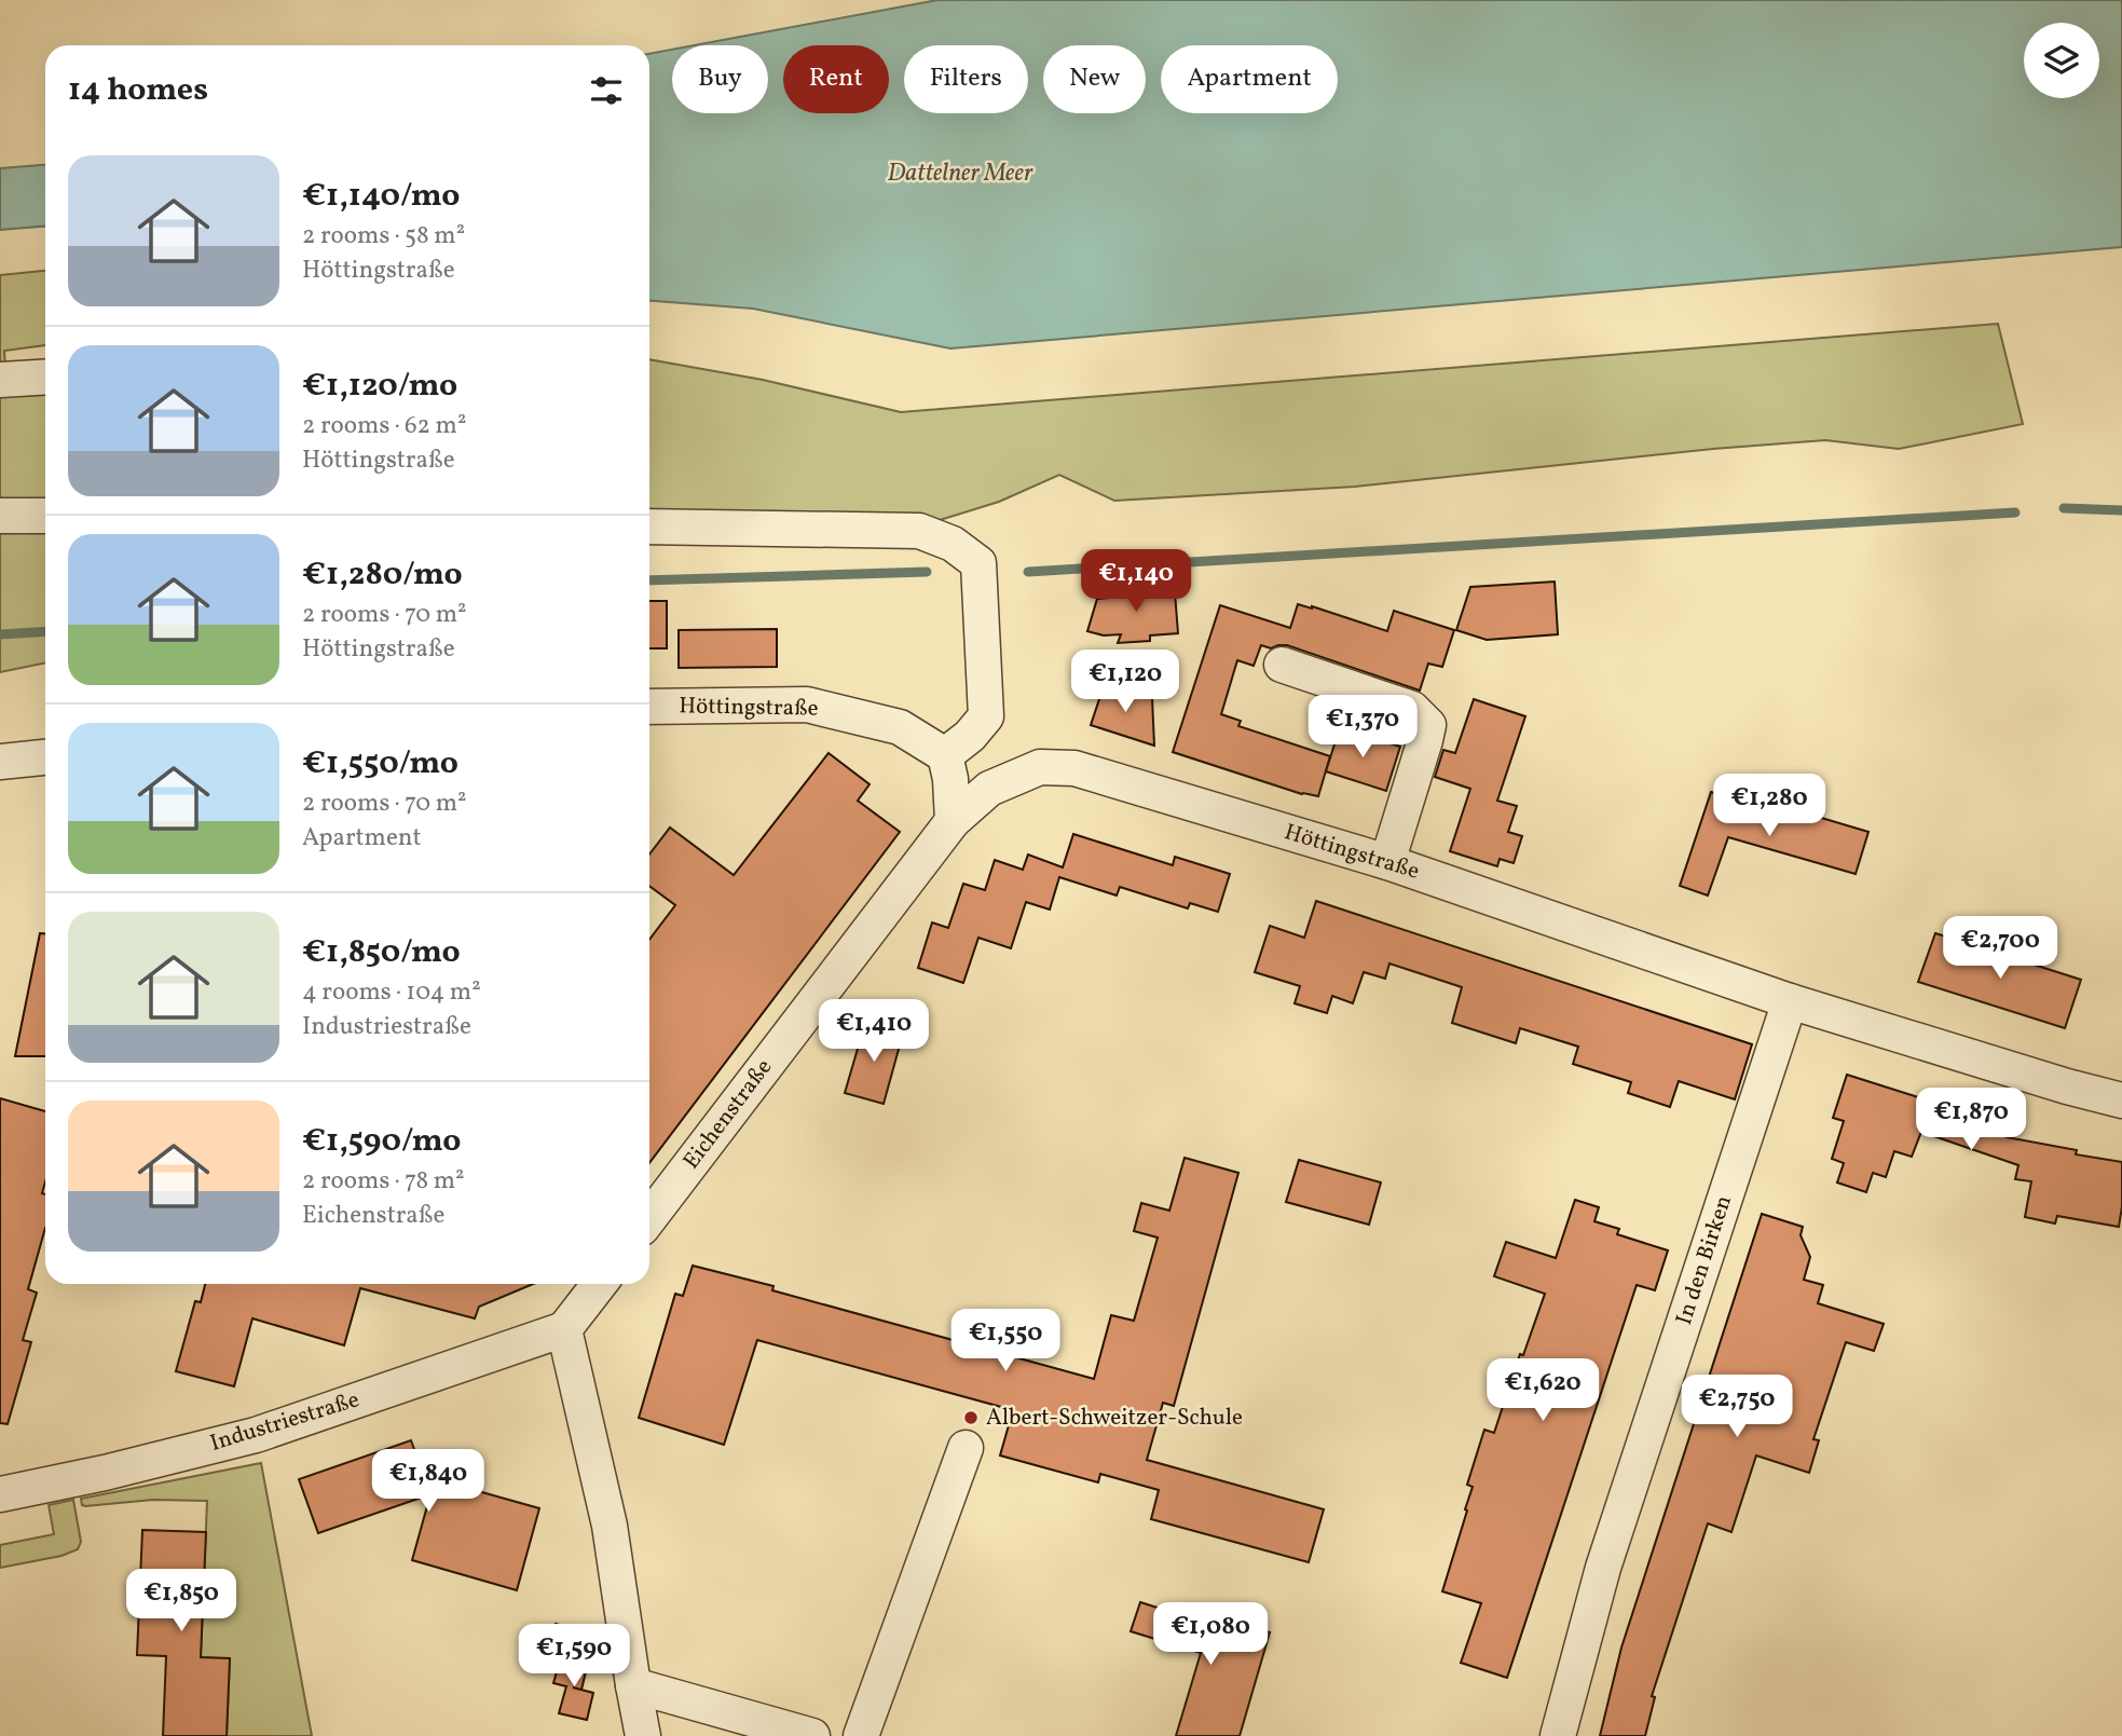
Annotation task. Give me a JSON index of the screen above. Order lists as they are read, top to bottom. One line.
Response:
{"streets":{"street":["Höttingstraße","Eichenstraße","In den Birken","Industriestraße"]},"crossings":[["Höttingstraße","Eichenstraße"],["Höttingstraße","In den Birken"]],"water":["Dattelner Meer"],"places":["Albert-Schweitzer-Schule"],"page":{"chip":["Buy","Rent","Filters","New","Apartment"],"heading":"14 homes","list":[{"name":"€1,140/mo","note":"2 rooms · 58 m² · Höttingstraße"},{"name":"€1,120/mo","note":"2 rooms · 62 m² · Höttingstraße"},{"name":"€1,280/mo","note":"2 rooms · 70 m² · Höttingstraße"},{"name":"€1,550/mo","note":"2 rooms · 70 m² · Apartment"},{"name":"€1,850/mo","note":"4 rooms · 104 m² · Industriestraße"},{"name":"€1,590/mo","note":"2 rooms · 78 m² · Eichenstraße"}],"price":["€1,140","€1,120","€1,370","€1,280","€2,700","€1,410","€1,870","€1,550","€1,620","€2,750","€1,840","€1,850","€1,080","€1,590"]}}
